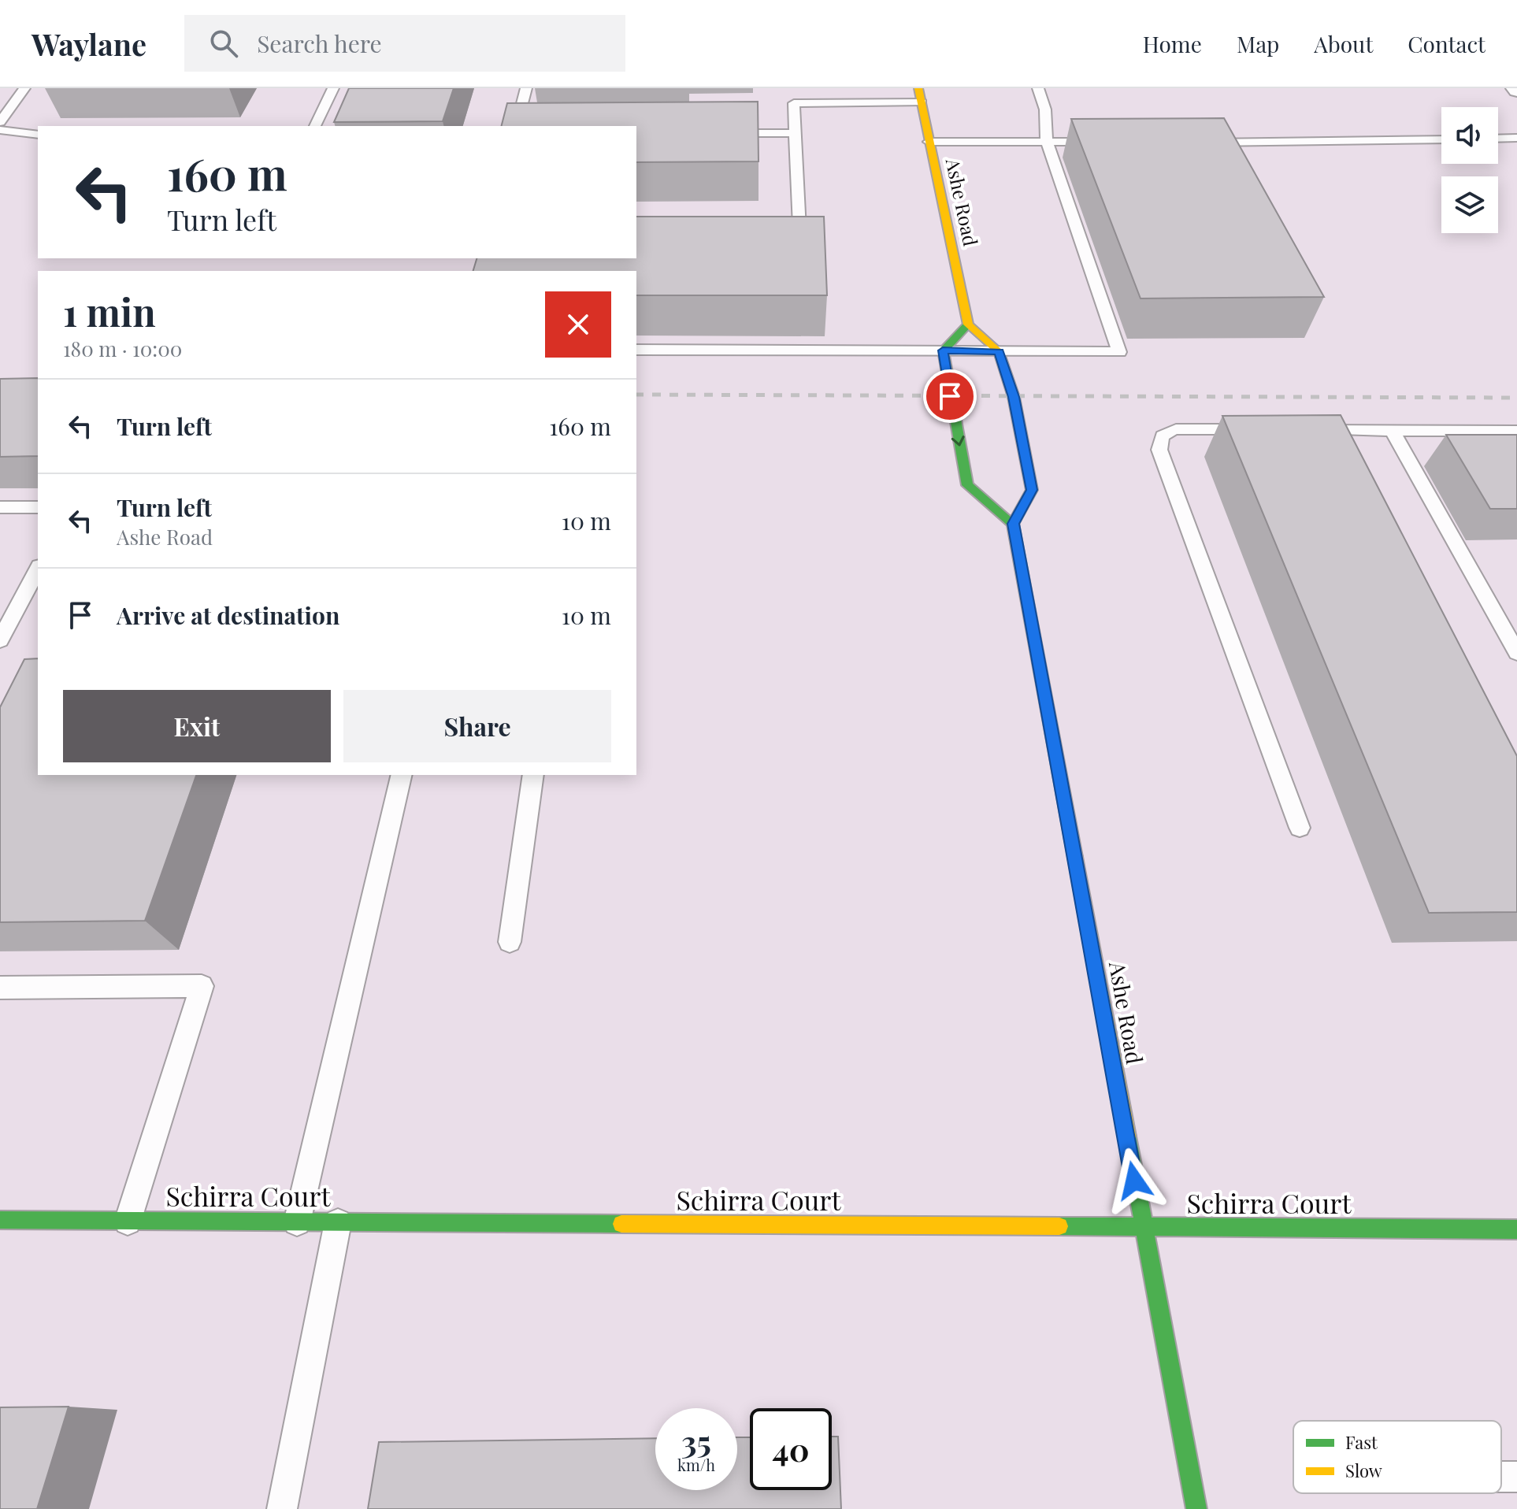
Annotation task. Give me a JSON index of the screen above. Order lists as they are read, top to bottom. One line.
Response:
{"streets":{"street":["Ashe Road","Schirra Court"]},"crossings":[["Ashe Road","Schirra Court"]],"legend":["Fast","Slow"],"page":{"header":"Waylane","search":"Search here","nav":["Home","Map","About","Contact"],"turn":["160 m","Turn left"],"heading":["1 min","180 m · 10:00"],"list":[{"name":"Turn left","value":"160 m"},{"name":"Turn left","note":"Ashe Road","value":"10 m"},{"name":"Arrive at destination","value":"10 m"}],"buttons":["Exit","Share"],"speed":"35 km/h","limit":"40"}}
